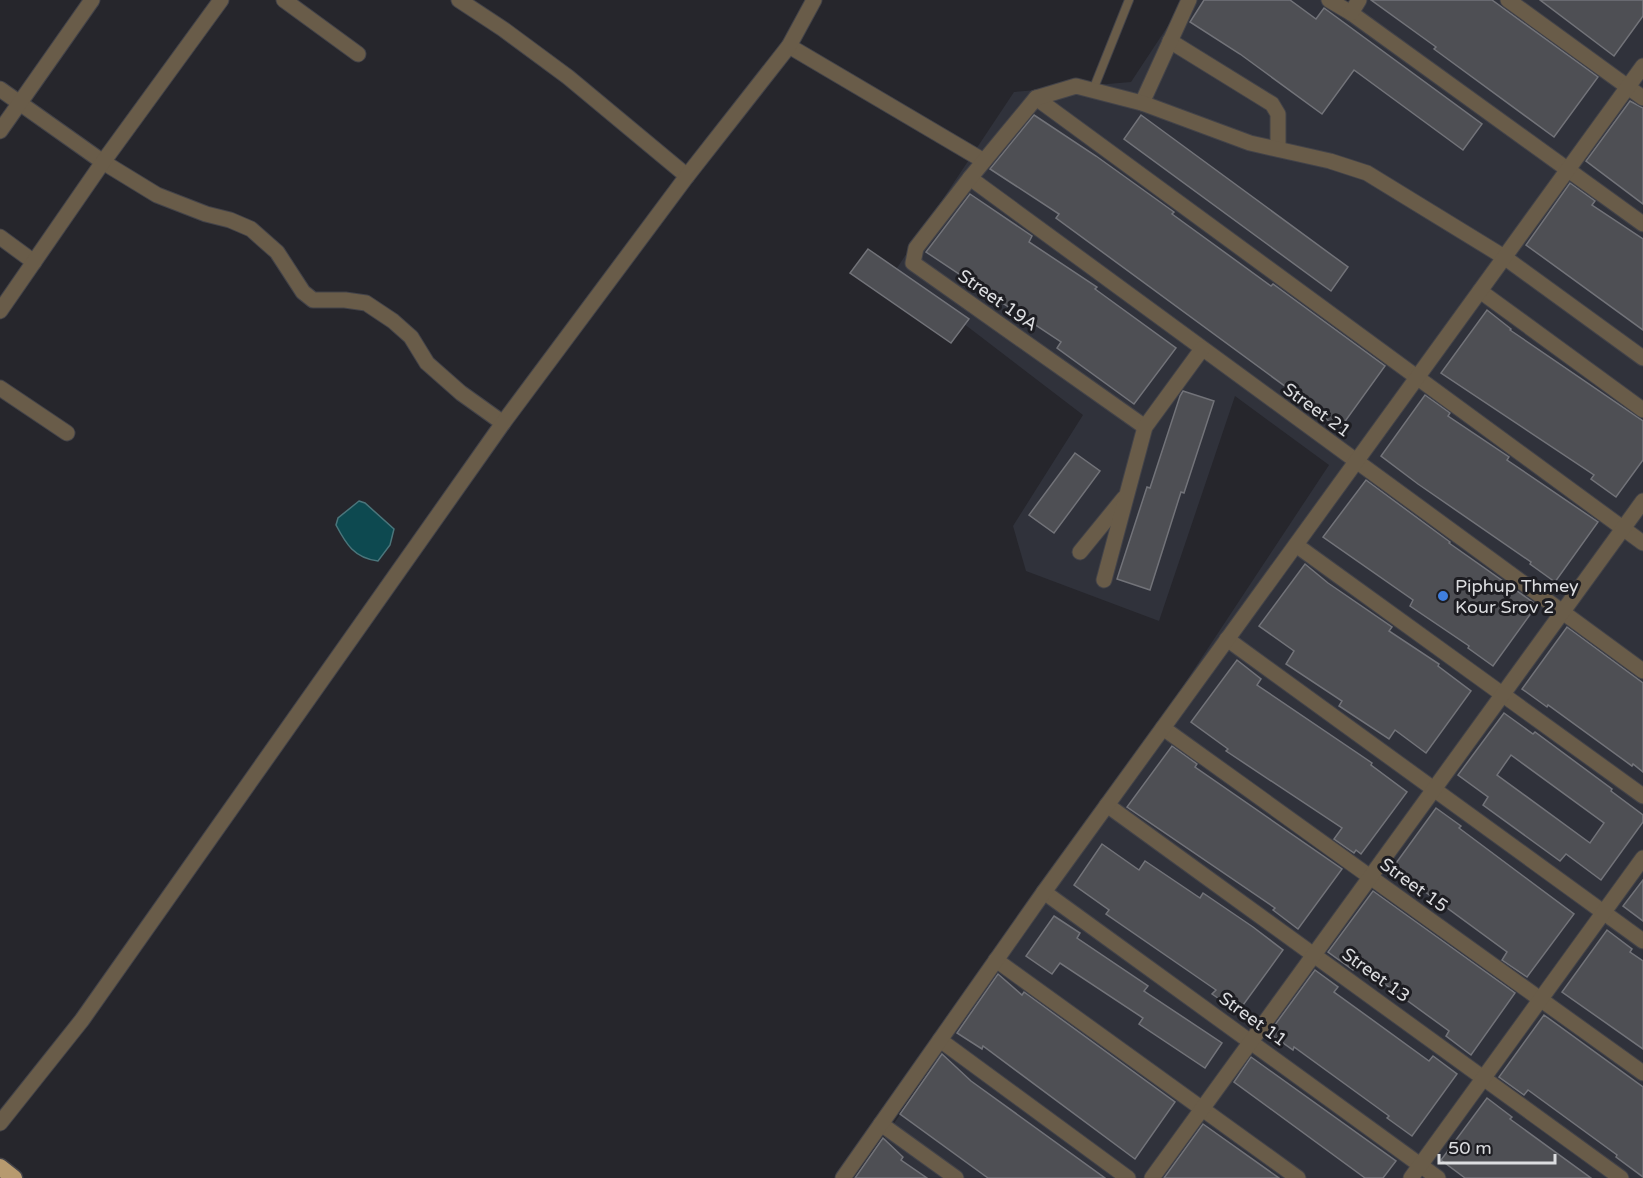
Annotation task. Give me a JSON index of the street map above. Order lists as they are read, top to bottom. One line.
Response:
{"streets":{"street":["Street 19A","Street 21","Street 15","Street 13","Street 11"]},"crossings":[["Street 19A","Street 21"]],"places":["Piphup Thmey Kour Srov 2"],"scale_bar":"50 m"}
